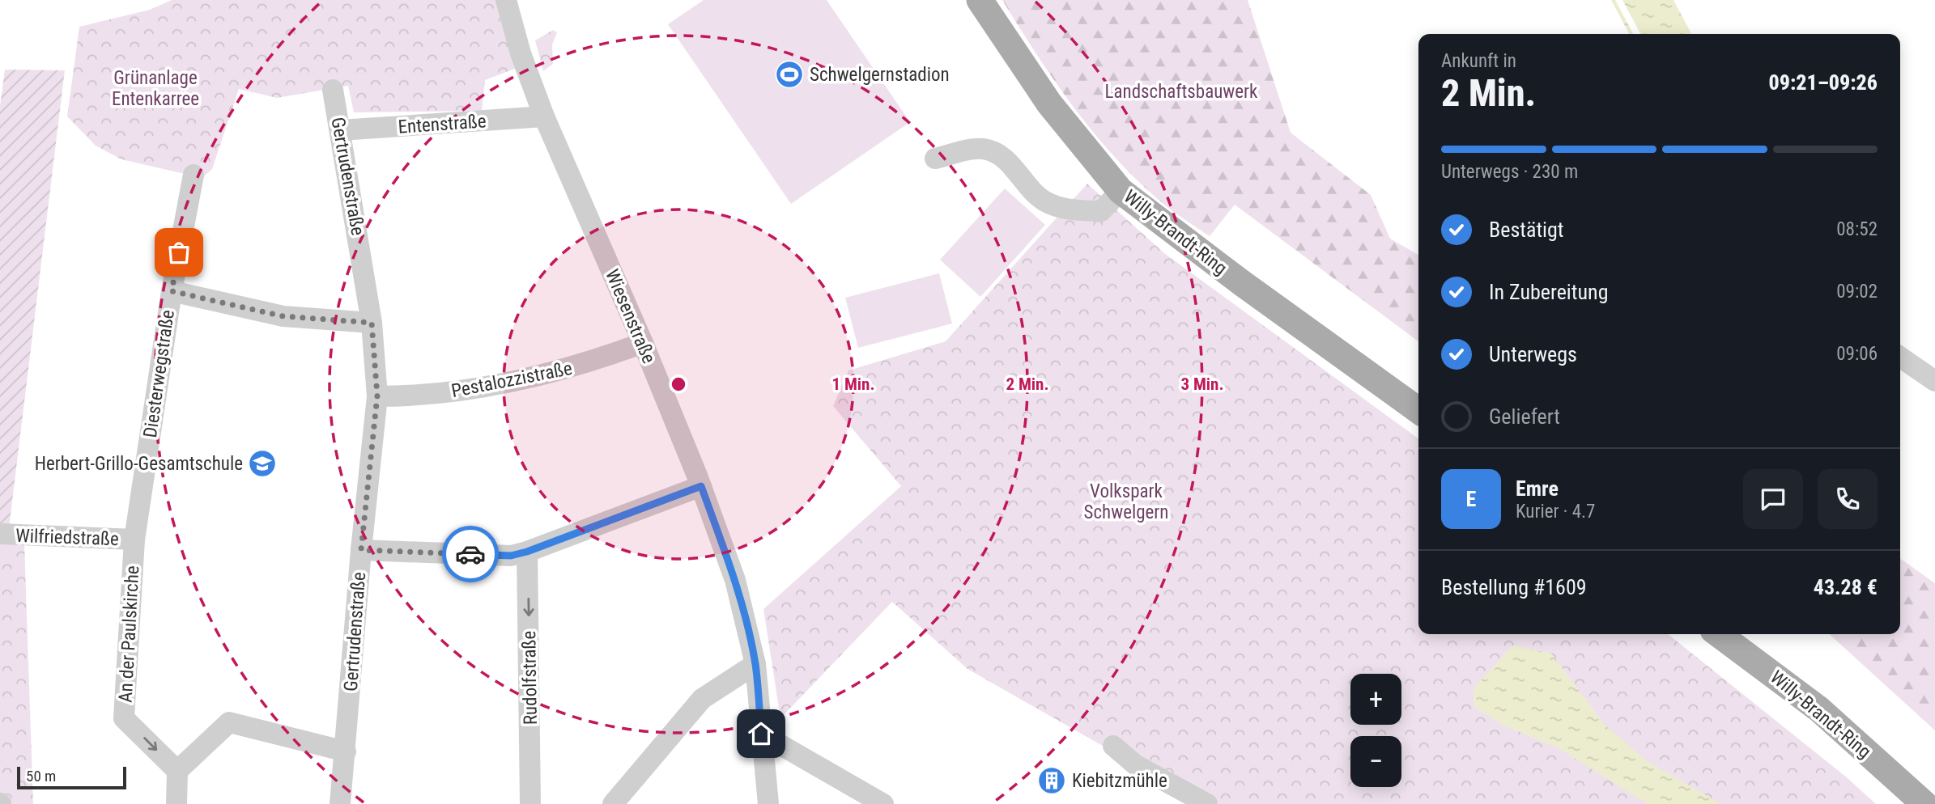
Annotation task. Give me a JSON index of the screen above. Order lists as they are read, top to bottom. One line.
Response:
{"streets":{"main road":["Willy-Brandt-Ring"],"street":["Entenstraße","Gertrudenstraße","Wiesenstraße","Diesterwegstraße","Pestalozzistraße","Wilfriedstraße","An der Paulskirche","Rudolfstraße"]},"crossings":[["Entenstraße","Gertrudenstraße"],["Entenstraße","Wiesenstraße"],["Gertrudenstraße","Pestalozzistraße"],["Wiesenstraße","Pestalozzistraße"],["Diesterwegstraße","Wilfriedstraße"],["Diesterwegstraße","An der Paulskirche"],["Wilfriedstraße","An der Paulskirche"]],"one_way":["An der Paulskirche","Rudolfstraße"],"parks":["Grünanlage Entenkarree","Landschaftsbauwerk","Volkspark Schwelgern"],"places":{"sports":["Schwelgernstadion"],"school or university":["Herbert-Grillo-Gesamtschule"],"building":["Kiebitzmühle"]},"scale_bar":"50 m","page":{"heading":["2 Min.","Ankunft in","09:21–09:26"],"panel":["Emre","Kurier · 4.7","Bestellung #1609","43.28 €"],"bar":"Unterwegs · 230 m","list":[["Bestätigt","08:52"],["In Zubereitung","09:02"],["Unterwegs","09:06"],"Geliefert"],"round":"E","map_buttons":["+","−"],"scale":"50 m"},"rings":["1 Min.","2 Min.","3 Min."]}
